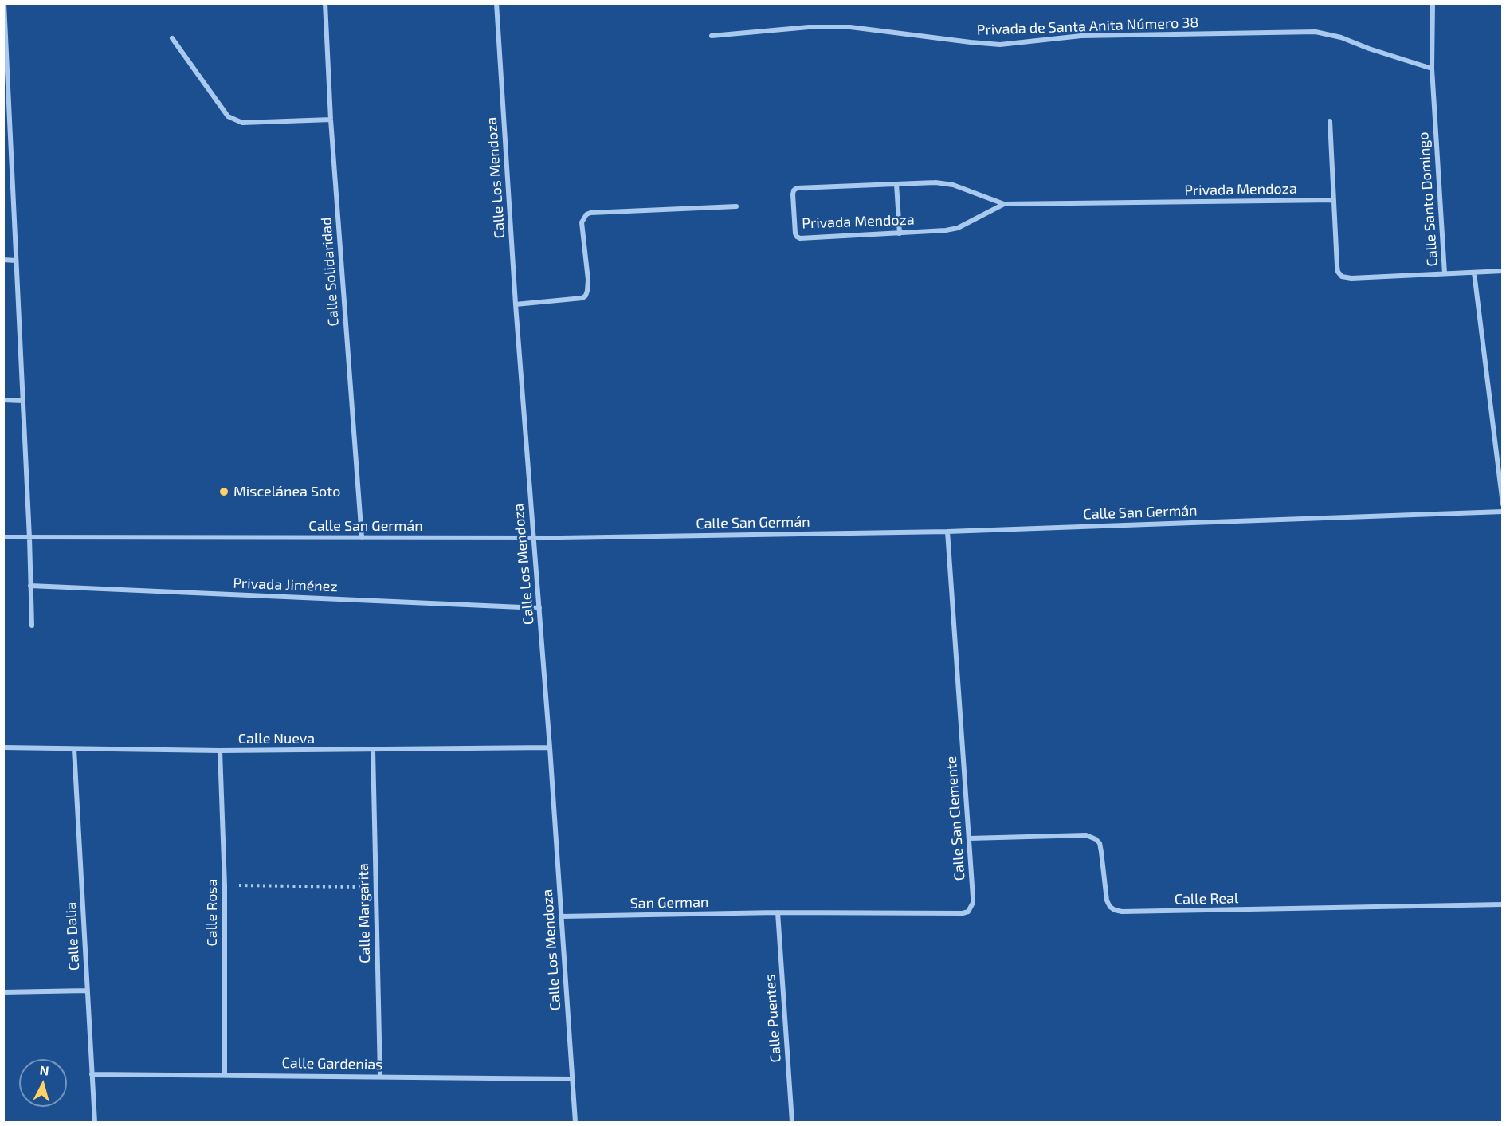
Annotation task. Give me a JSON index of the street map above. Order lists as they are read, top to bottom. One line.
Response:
{"streets":{"street":["Privada de Santa Anita Número 38","Calle Los Mendoza","Privada Mendoza","Calle Santo Domingo","Calle Solidaridad","Calle San Germán","Privada Jiménez","Calle Nueva","Calle San Clemente","Calle Real","San German","Calle Rosa","Calle Margarita","Calle Dalia","Calle Puentes","Calle Gardenias"]},"crossings":[["Privada de Santa Anita Número 38","Calle Santo Domingo"],["Calle Los Mendoza","Calle San Germán"],["Calle Los Mendoza","Privada Jiménez"],["Calle Los Mendoza","Calle Nueva"],["Calle Los Mendoza","San German"],["Calle Los Mendoza","Calle Gardenias"],["Calle Solidaridad","Calle San Germán"],["Calle San Germán","Calle San Clemente"],["Calle Nueva","Calle Rosa"],["Calle Nueva","Calle Margarita"],["Calle Nueva","Calle Dalia"],["Calle San Clemente","Calle Real"],["Calle San Clemente","San German"],["Calle San Clemente","Calle Puentes"],["San German","Calle Puentes"],["Calle Rosa","Calle Gardenias"],["Calle Margarita","Calle Gardenias"],["Calle Dalia","Calle Gardenias"]],"places":["Miscelánea Soto"],"north":"top"}
